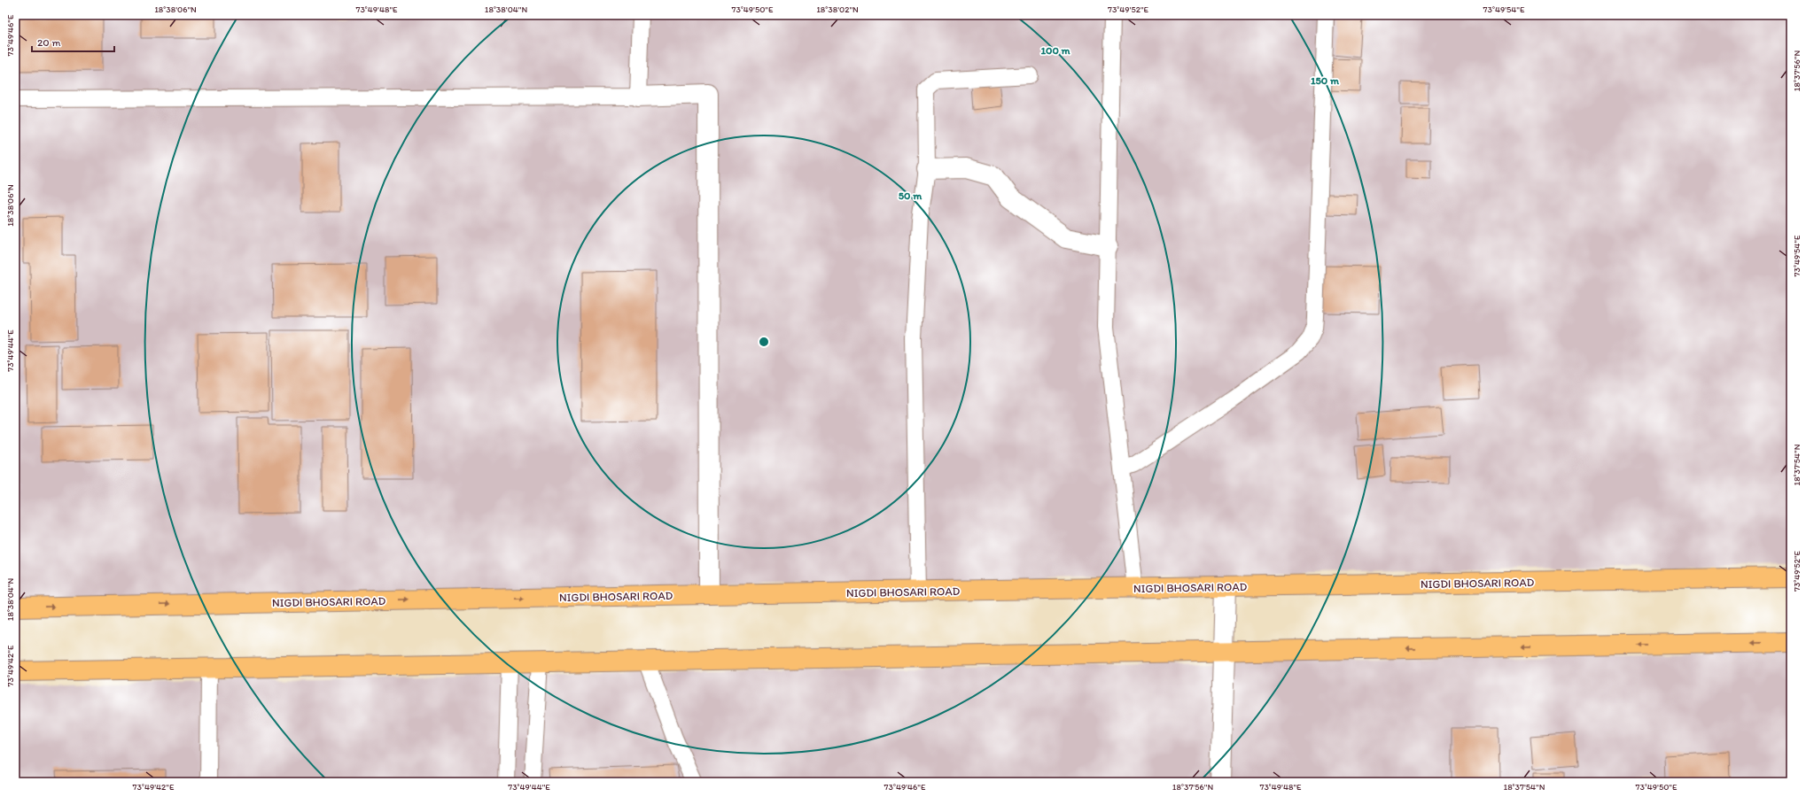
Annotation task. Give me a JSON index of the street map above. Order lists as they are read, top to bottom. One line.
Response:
{"streets":{"main road":["NIGDI BHOSARI ROAD"]},"scale_bar":"20 m","coordinates":["18°38'06\"N","73°49'48\"E","18°38'04\"N","73°49'50\"E","18°38'02\"N","73°49'52\"E","73°49'54\"E","73°49'46\"E","18°37'56\"N","73°49'44\"E","18°37'54\"N","73°49'42\"E"],"rings":["100 m","150 m","50 m"]}
